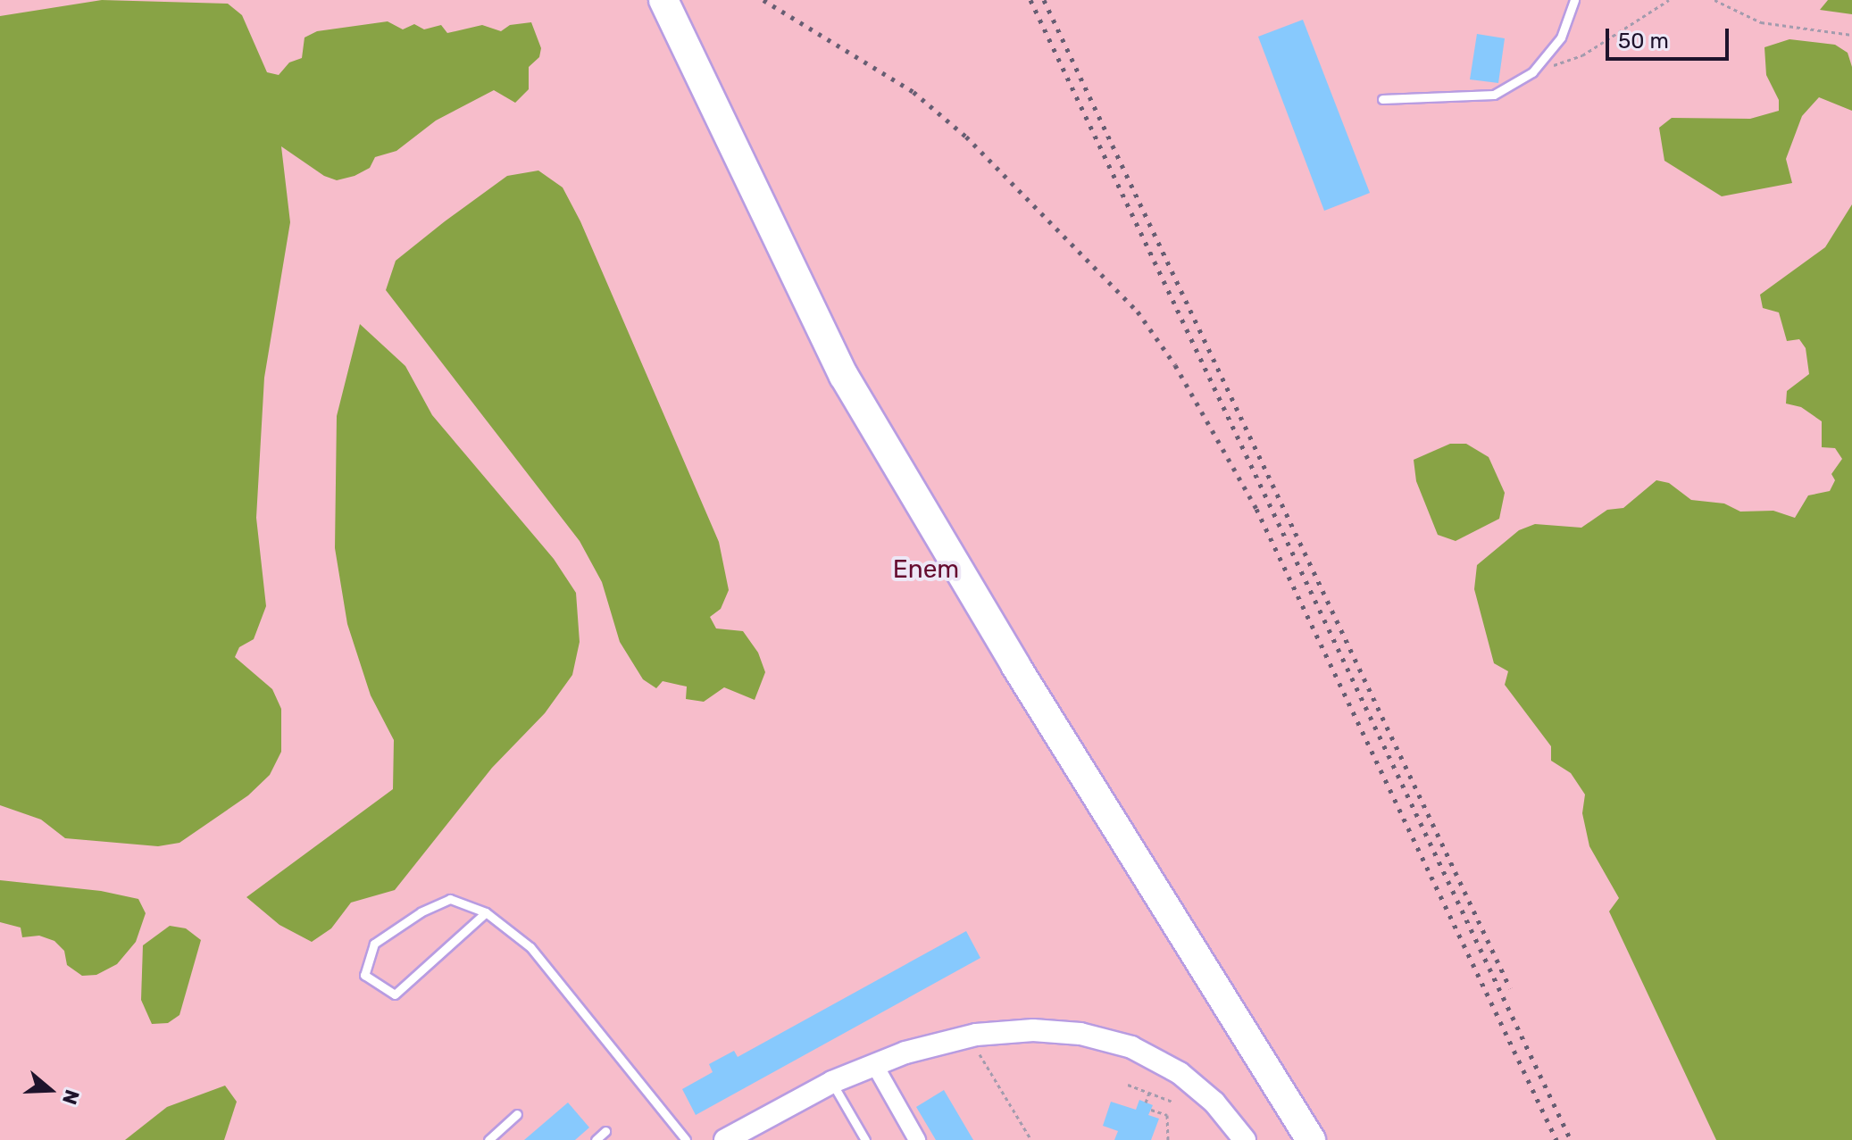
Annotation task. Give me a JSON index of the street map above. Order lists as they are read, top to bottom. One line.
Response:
{"parks":["Enem"],"scale_bar":"50 m","north":"right"}
